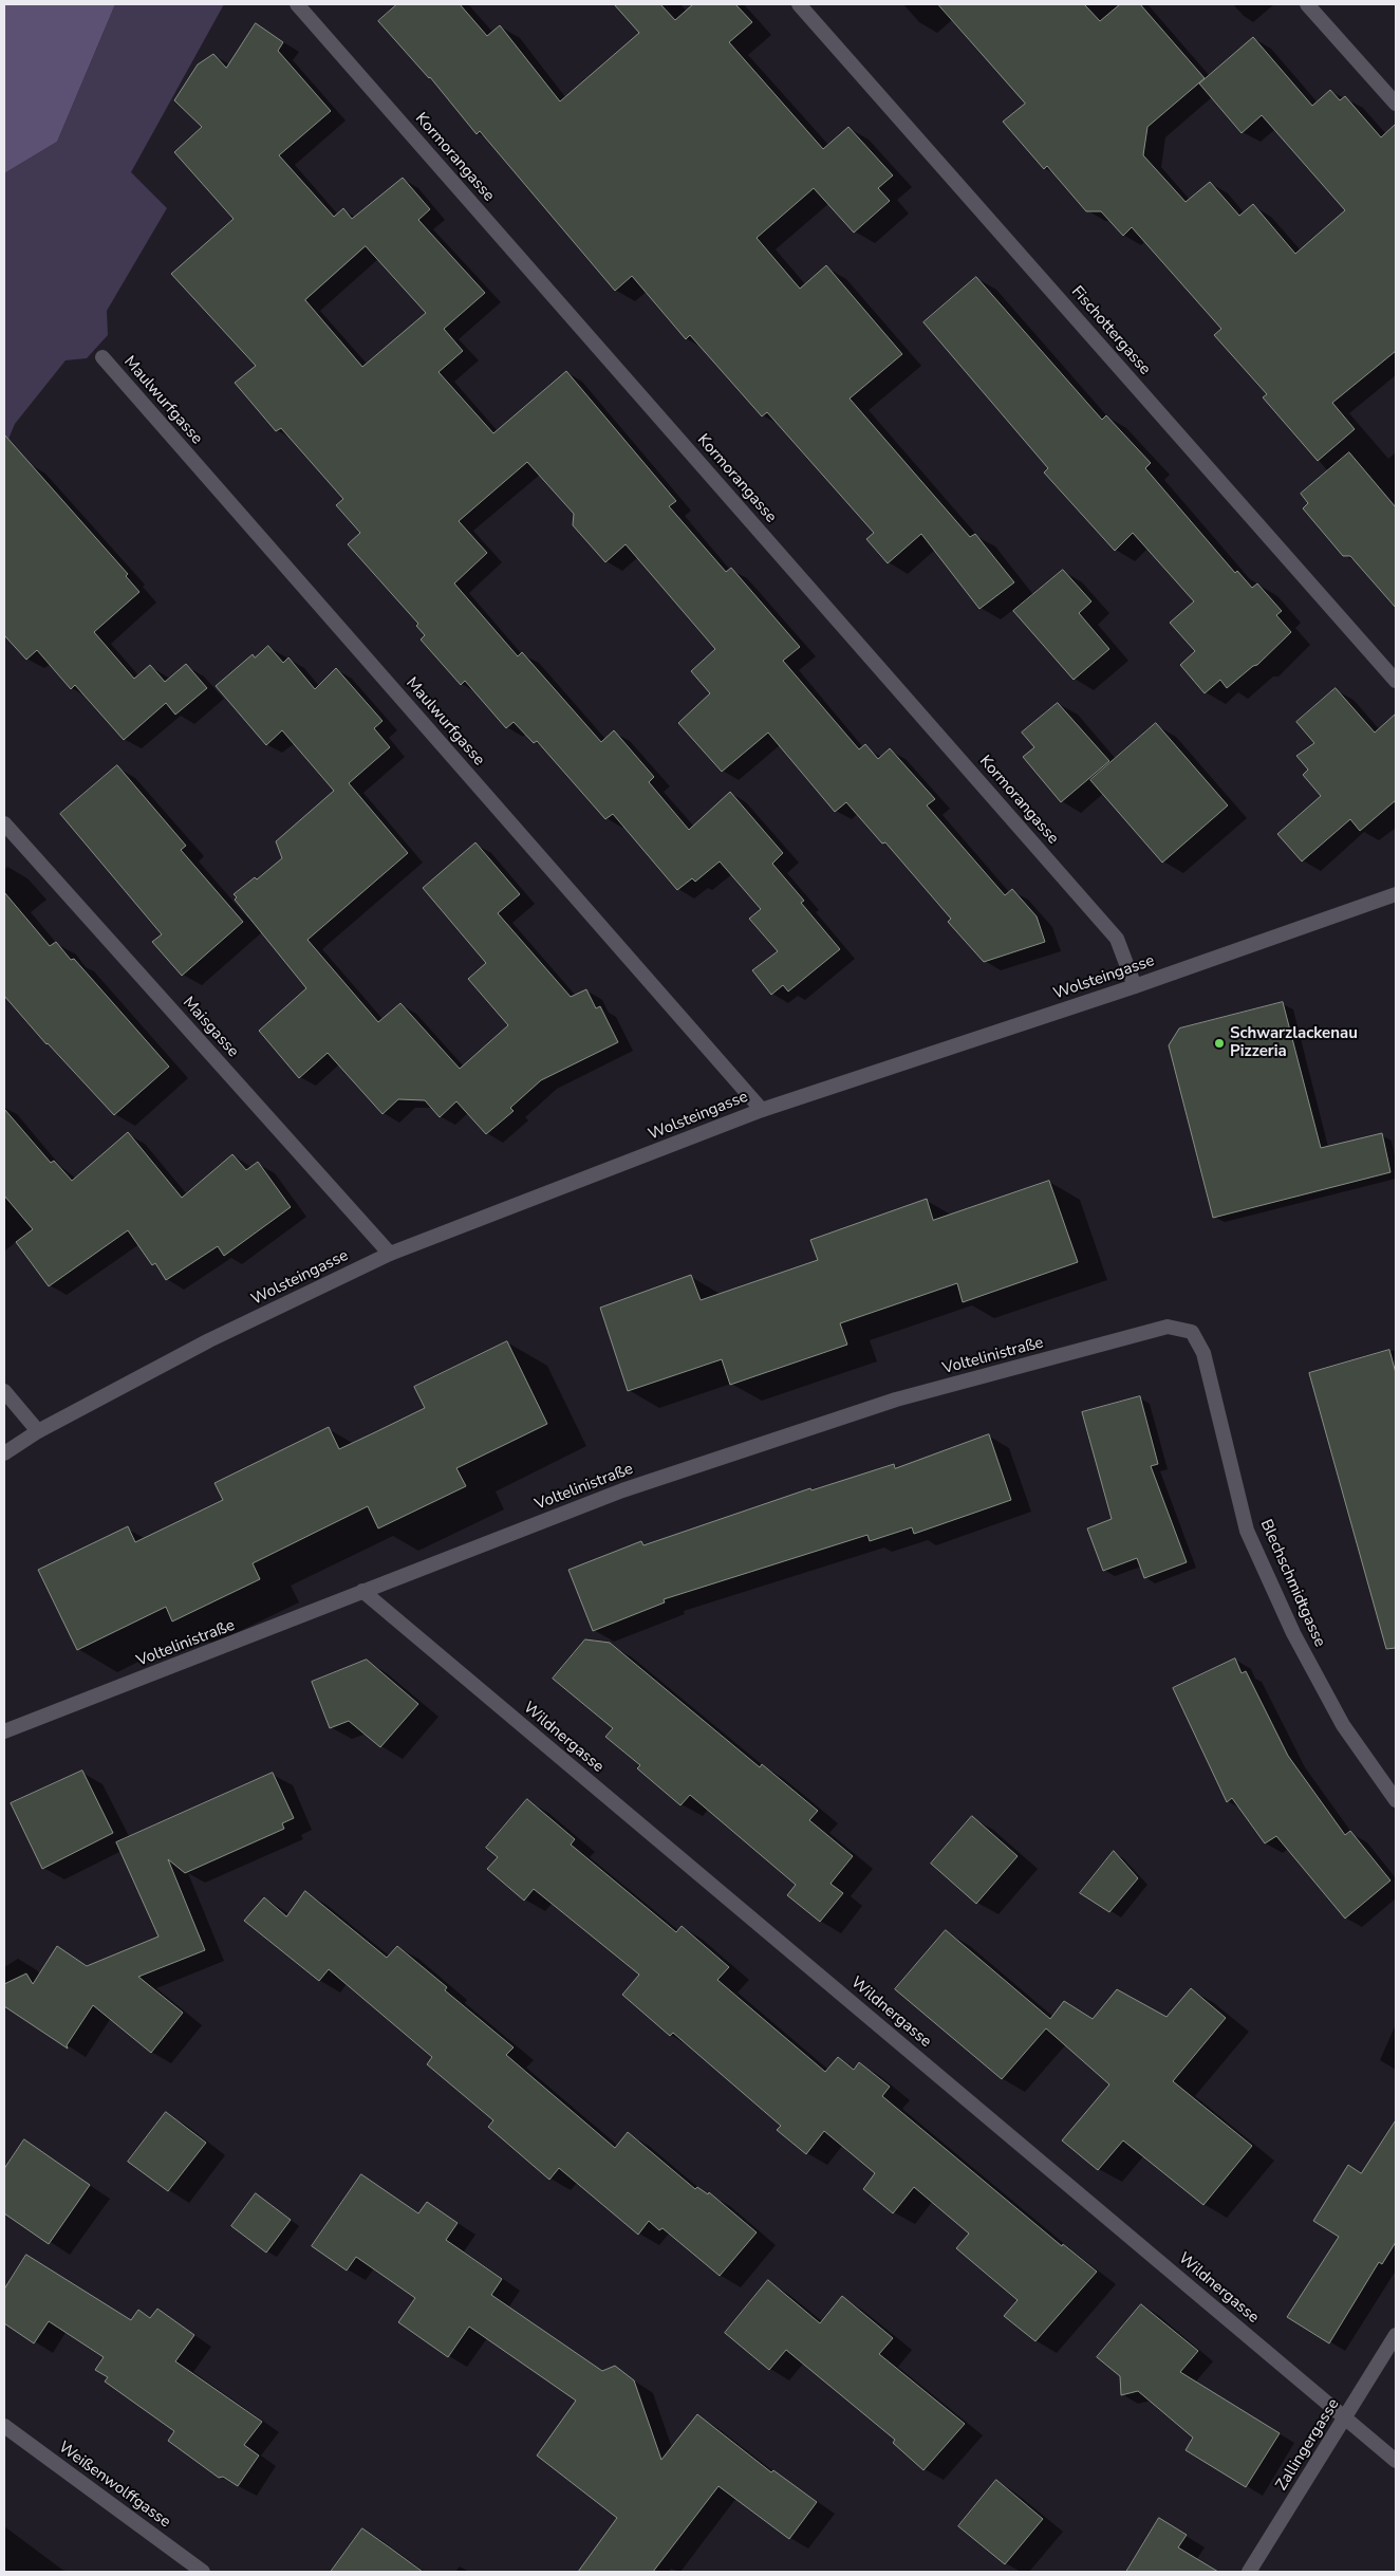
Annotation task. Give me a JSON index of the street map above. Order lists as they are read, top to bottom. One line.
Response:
{"streets":{"street":["Kormorangasse","Fischottergasse","Maulwurfgasse","Wolsteingasse","Maisgasse","Voltelinistraße","Blechschmidtgasse","Wildnergasse","Zallingergasse","Weißenwolffgasse"]},"crossings":[["Kormorangasse","Wolsteingasse"],["Maulwurfgasse","Wolsteingasse"],["Wolsteingasse","Maisgasse"],["Voltelinistraße","Blechschmidtgasse"],["Voltelinistraße","Wildnergasse"],["Wildnergasse","Zallingergasse"]],"places":["Schwarzlackenau Pizzeria"]}
